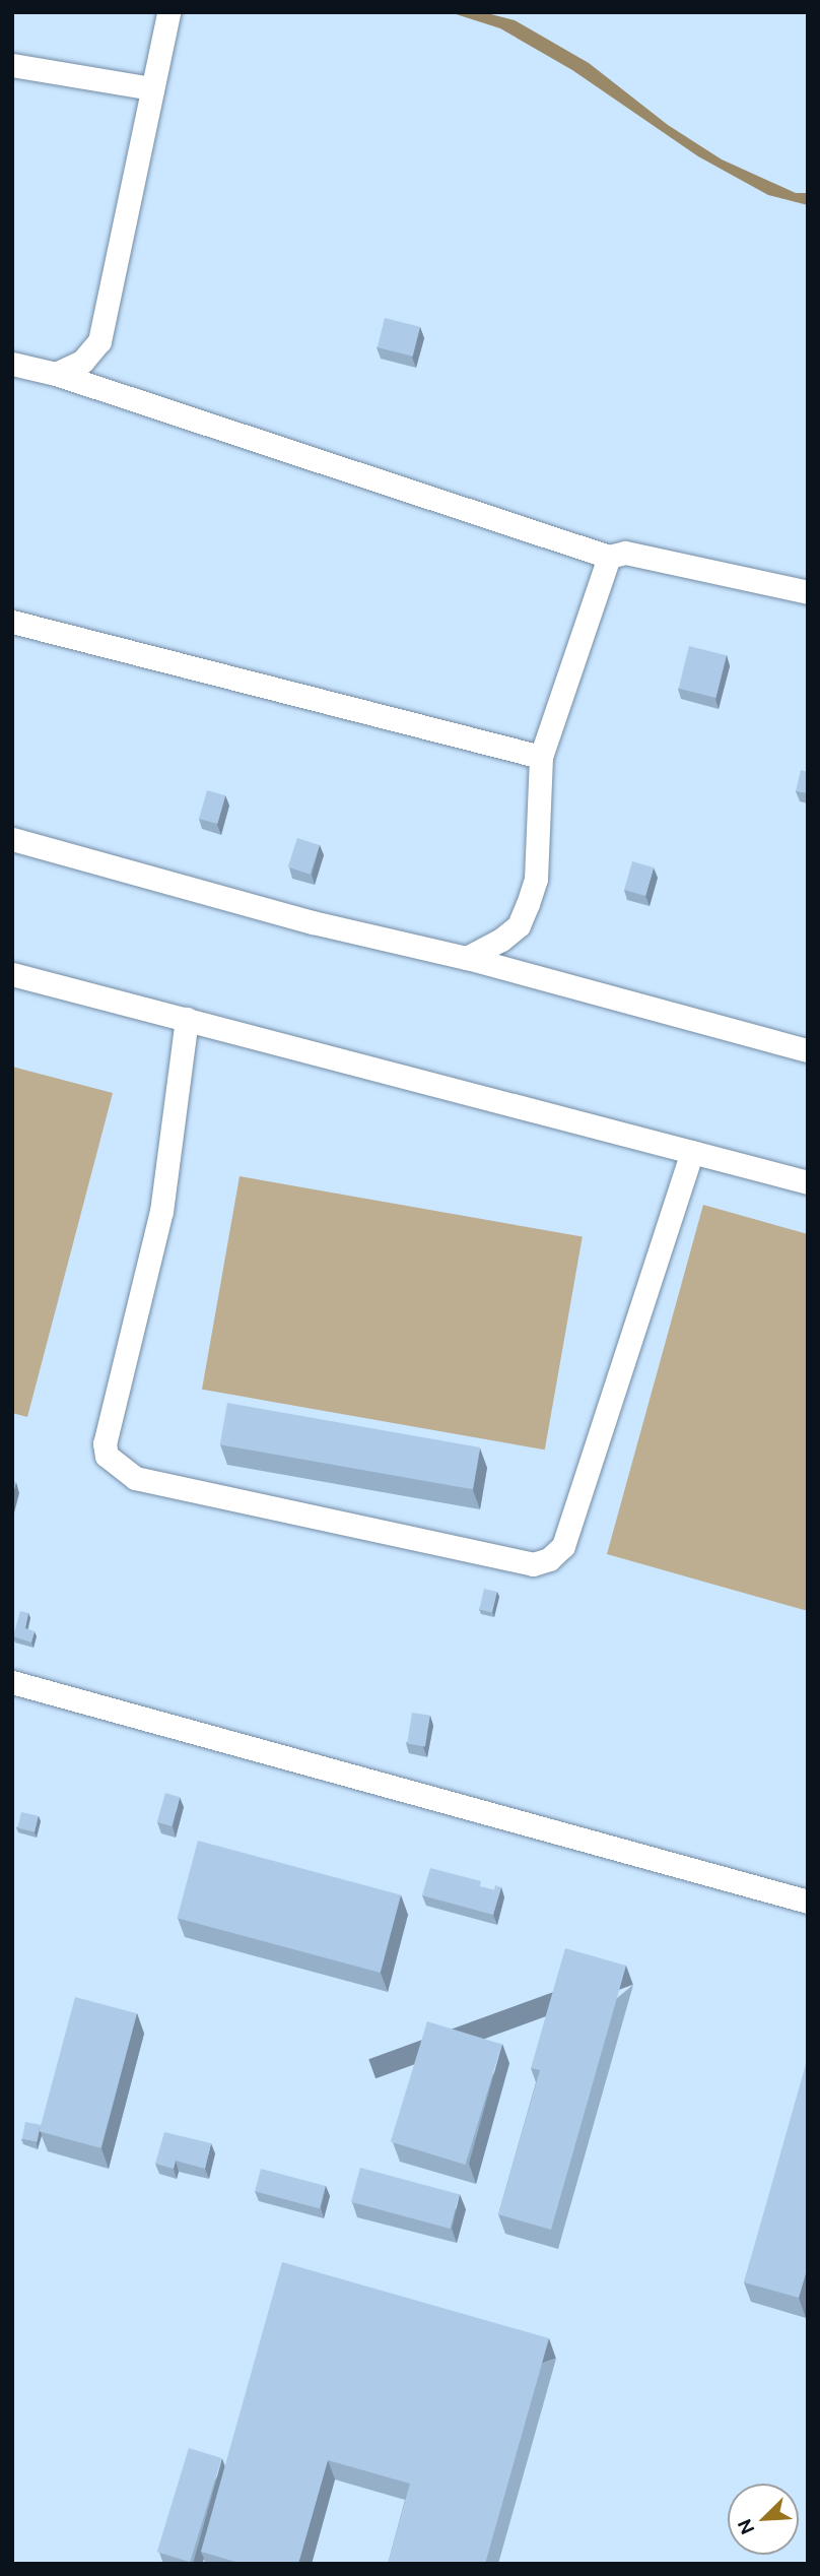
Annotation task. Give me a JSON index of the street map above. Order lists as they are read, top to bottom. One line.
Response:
{"north":"bottom left"}
